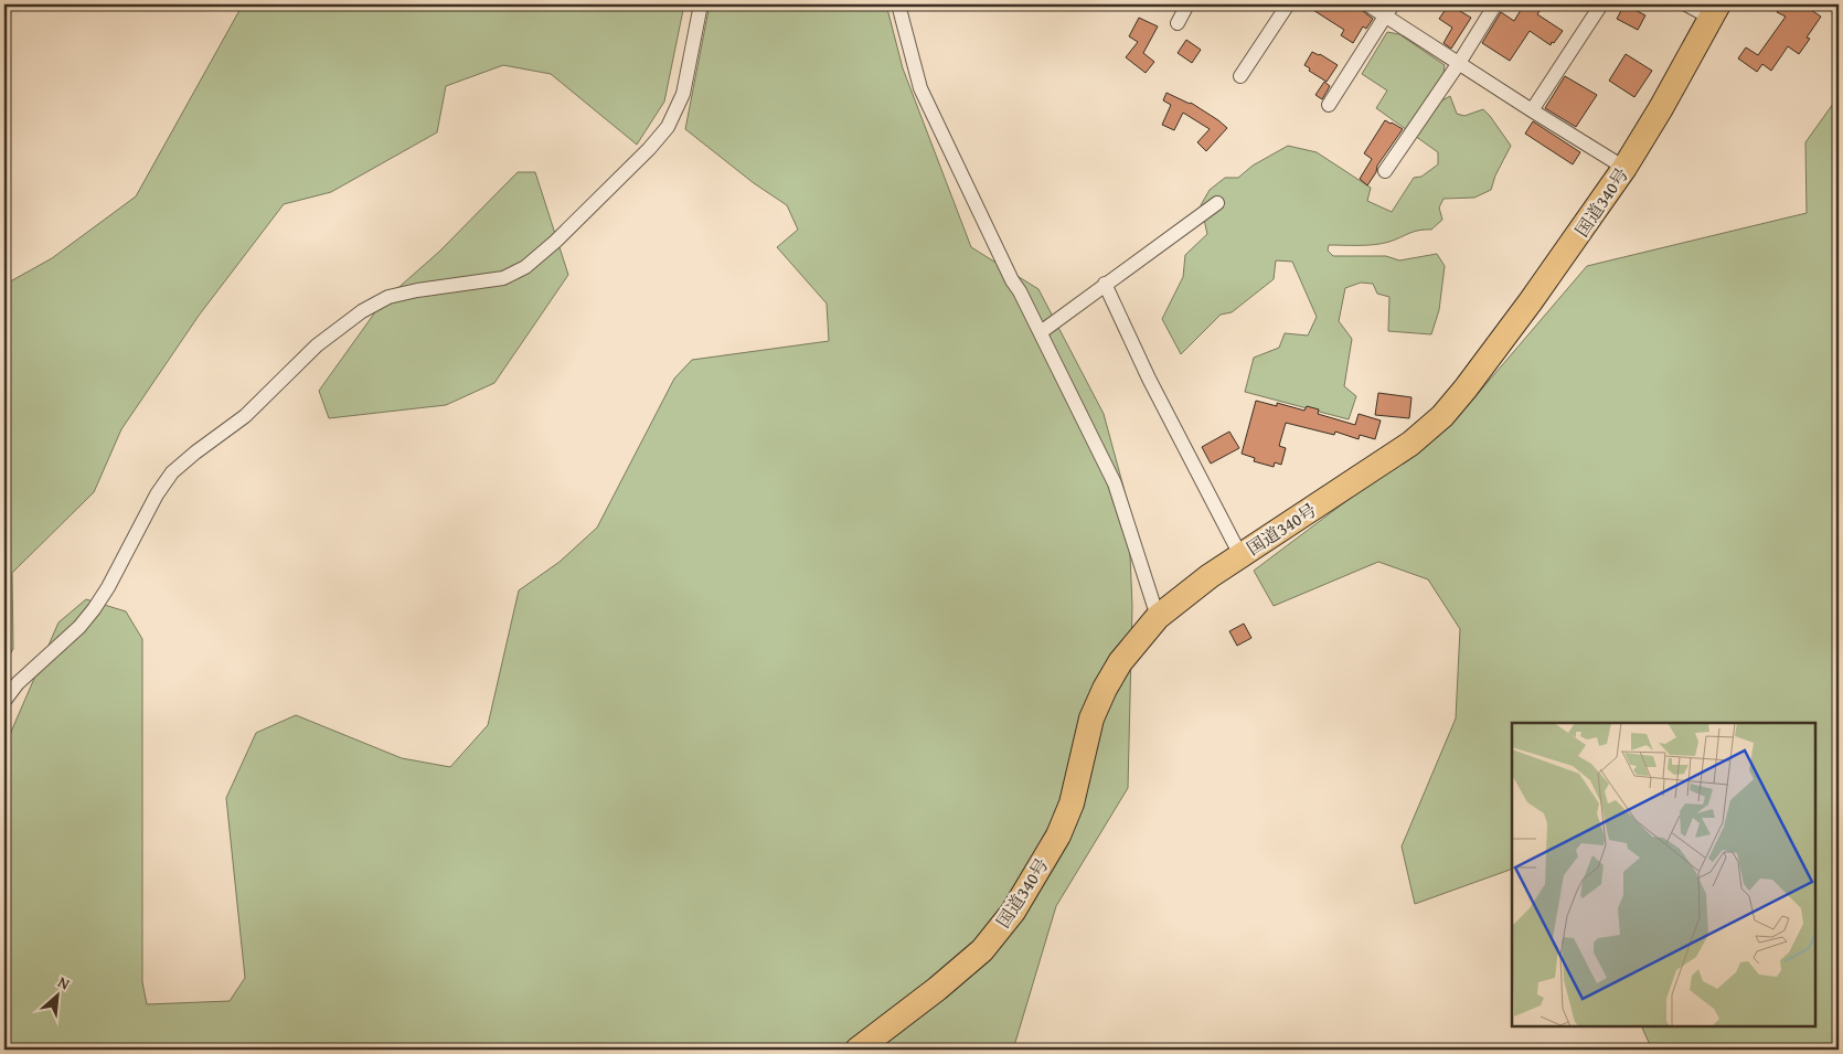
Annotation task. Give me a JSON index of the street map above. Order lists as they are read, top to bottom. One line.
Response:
{"streets":{"highway":["国道340号"]},"north":"top right"}
